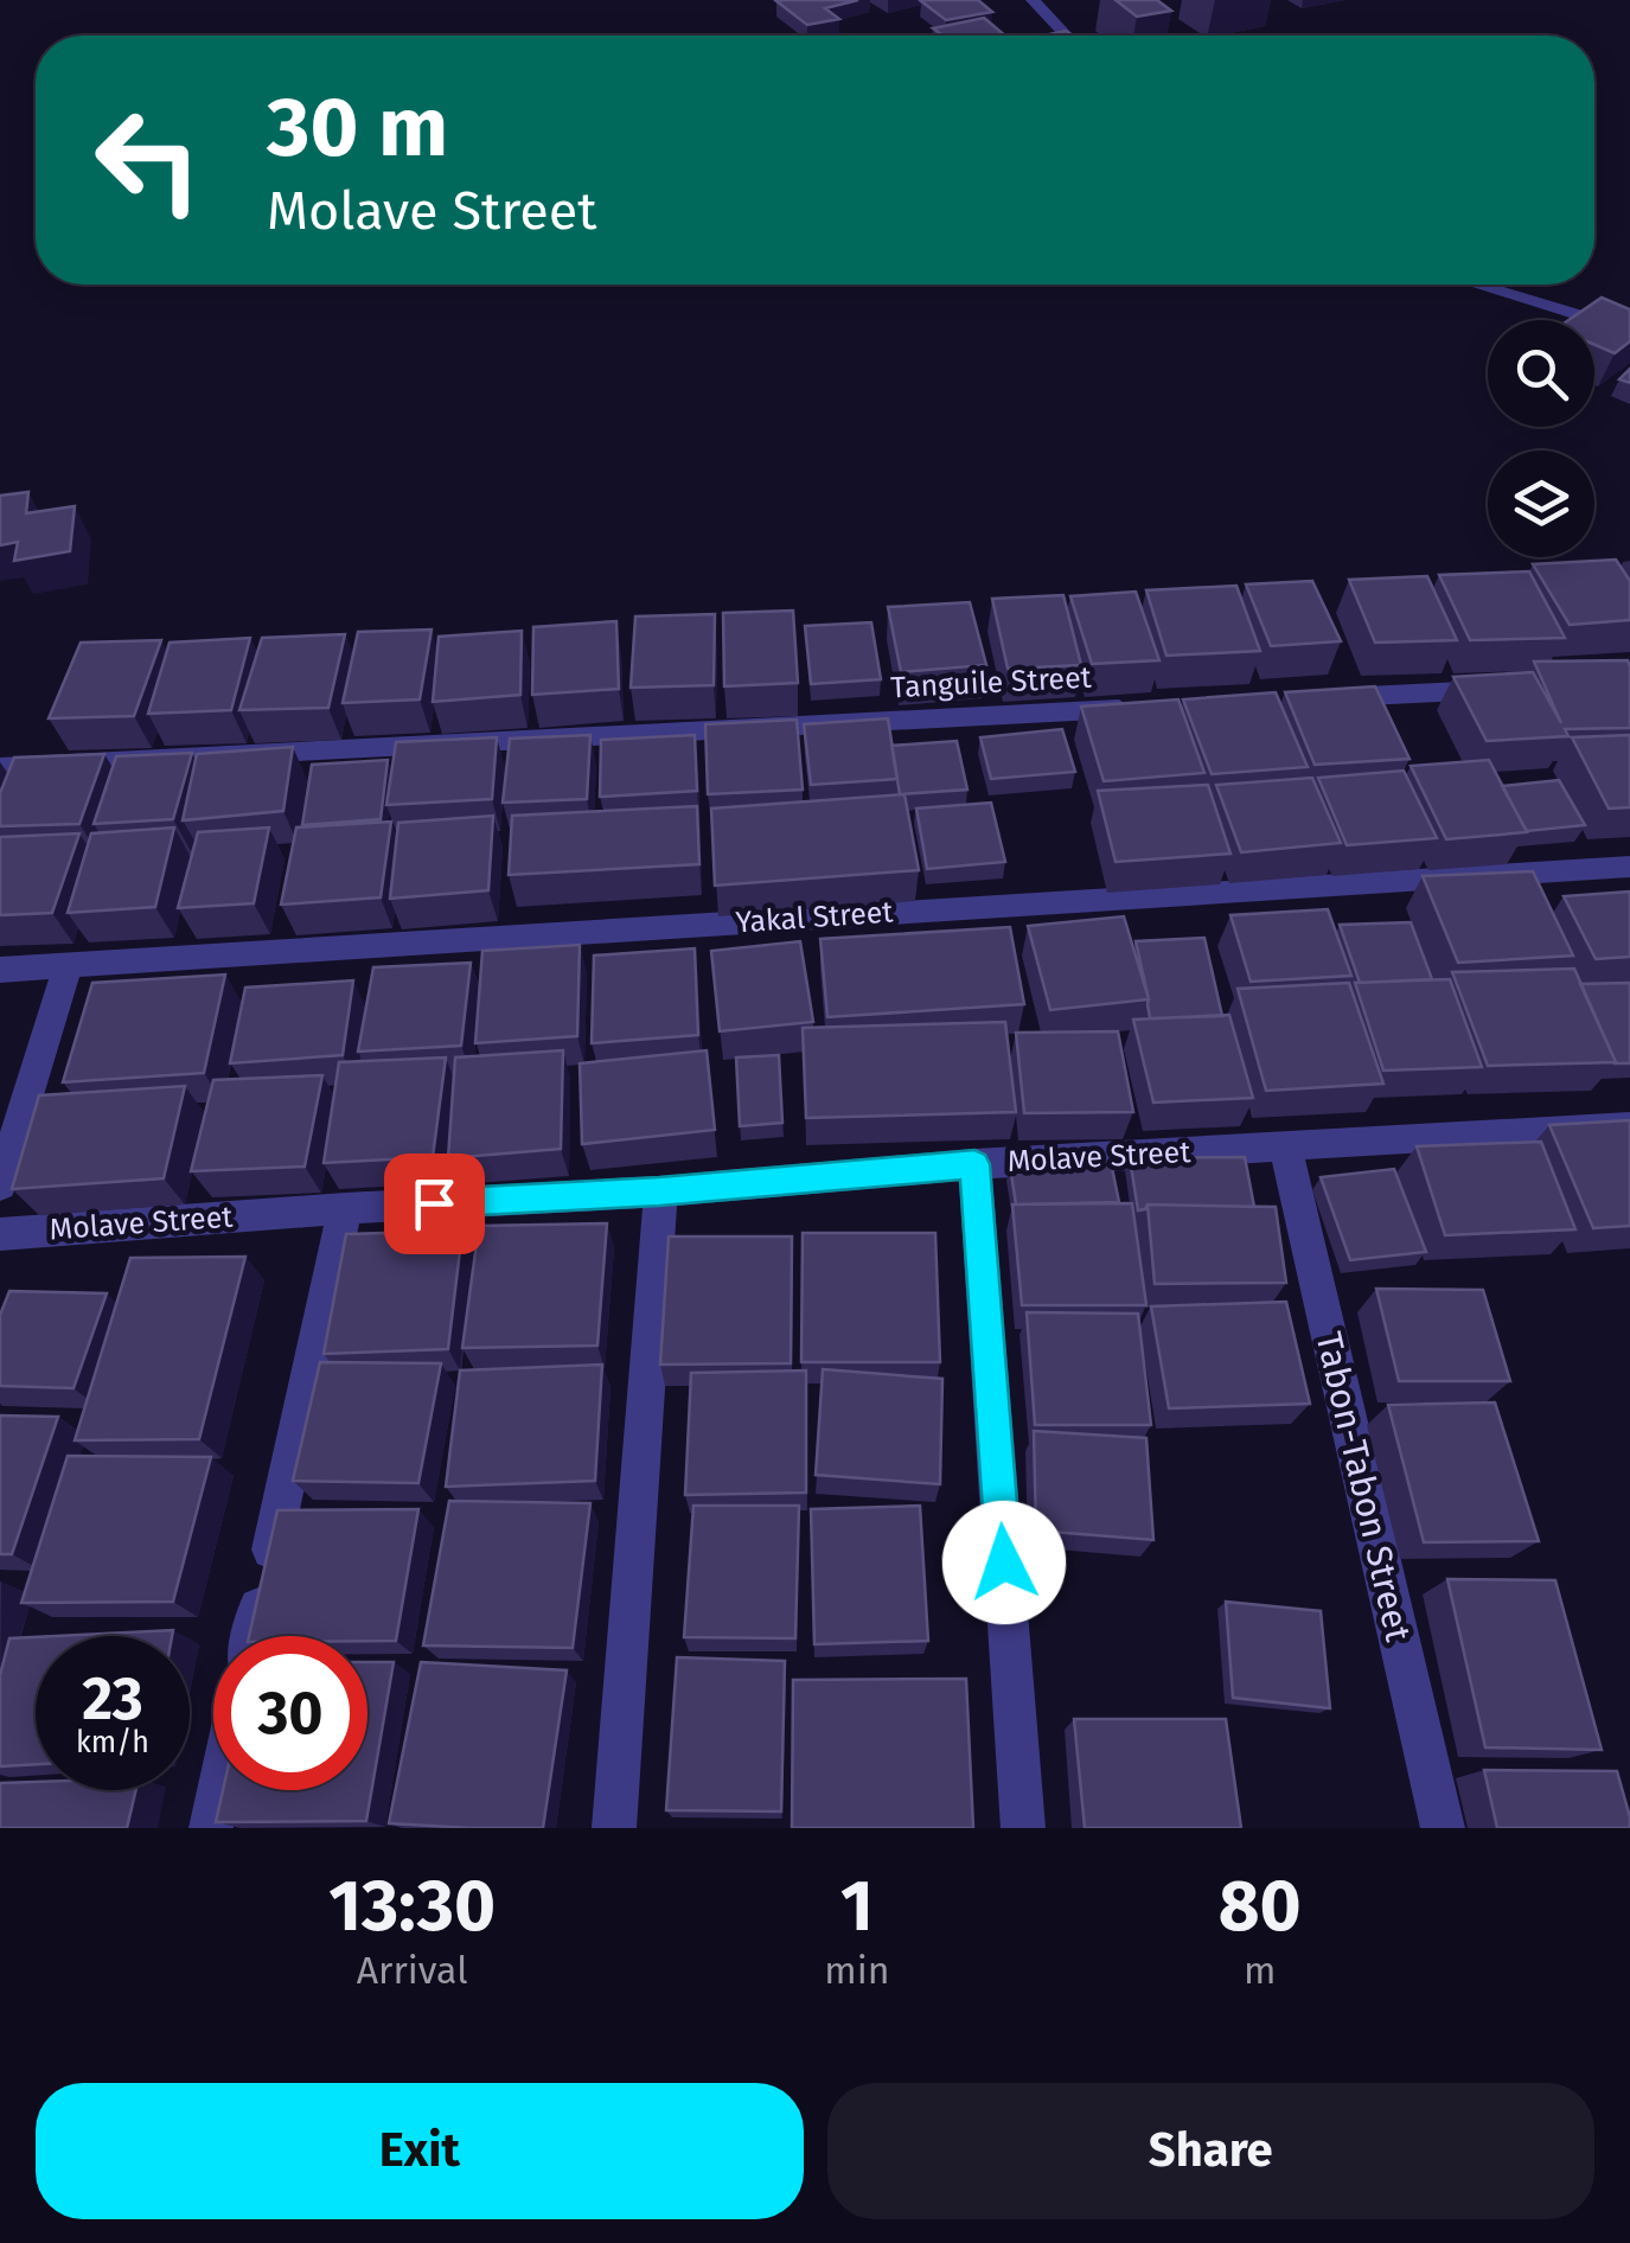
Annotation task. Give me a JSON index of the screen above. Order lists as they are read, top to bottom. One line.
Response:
{"streets":{"street":["Tanguile Street","Yakal Street","Molave Street","Tabon-Tabon Street"]},"crossings":[["Molave Street","Tabon-Tabon Street"]],"page":{"turn":["30 m","Molave Street"],"speed":"23 km/h","limit":"30","eta":["13:30","Arrival","1","min","80","m"],"buttons":["Exit","Share"]}}
